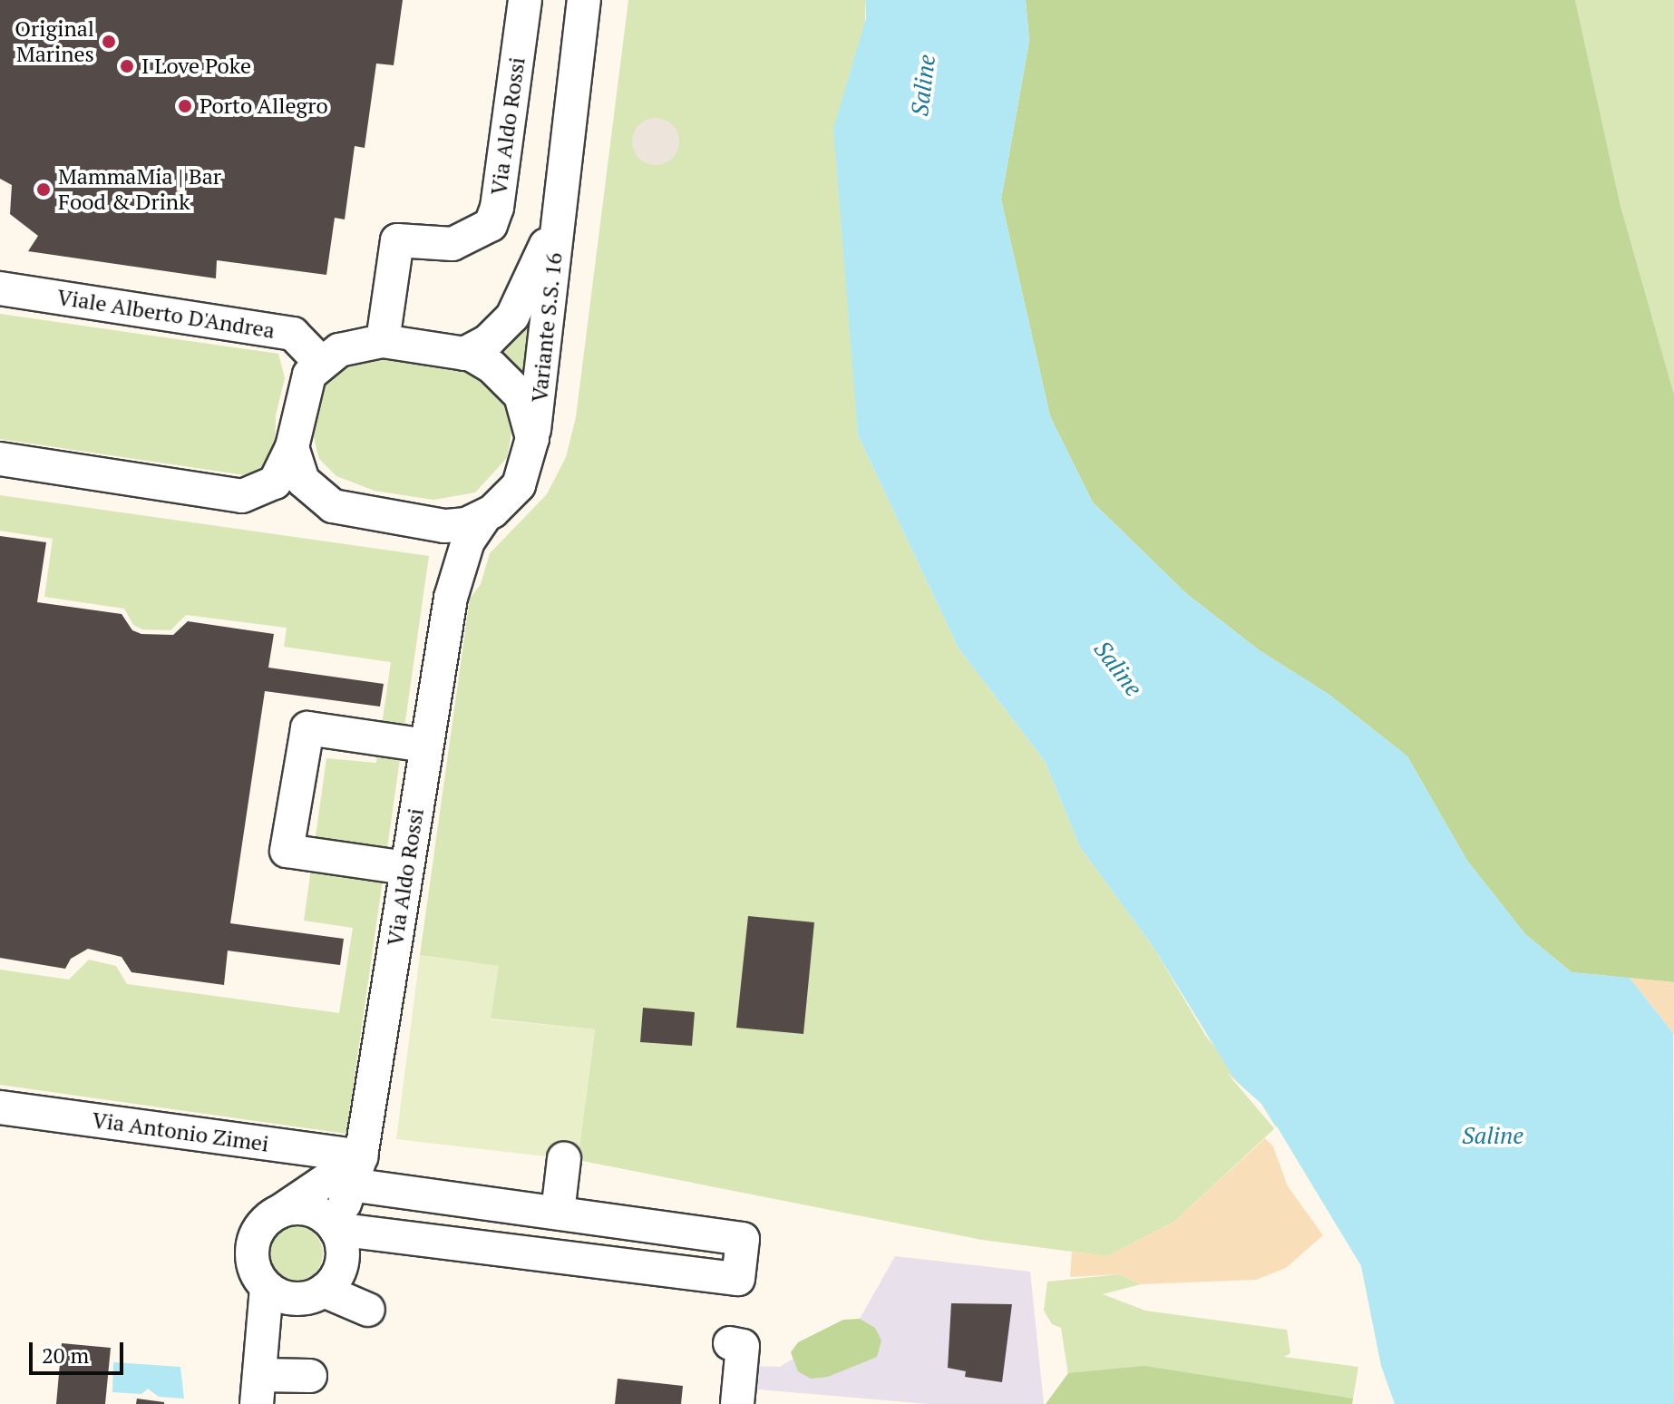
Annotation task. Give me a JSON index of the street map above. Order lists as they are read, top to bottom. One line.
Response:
{"streets":{"street":["Via Aldo Rossi","Viale Alberto D'Andrea","Variante S.S. 16","Via Antonio Zimei"]},"crossings":[["Via Aldo Rossi","Viale Alberto D'Andrea"],["Via Aldo Rossi","Variante S.S. 16"],["Via Aldo Rossi","Via Antonio Zimei"],["Viale Alberto D'Andrea","Variante S.S. 16"]],"water":["Saline"],"places":["Original Marines","I Love Poke","Porto Allegro","MammaMia | Bar Food & Drink"],"scale_bar":"20 m"}
